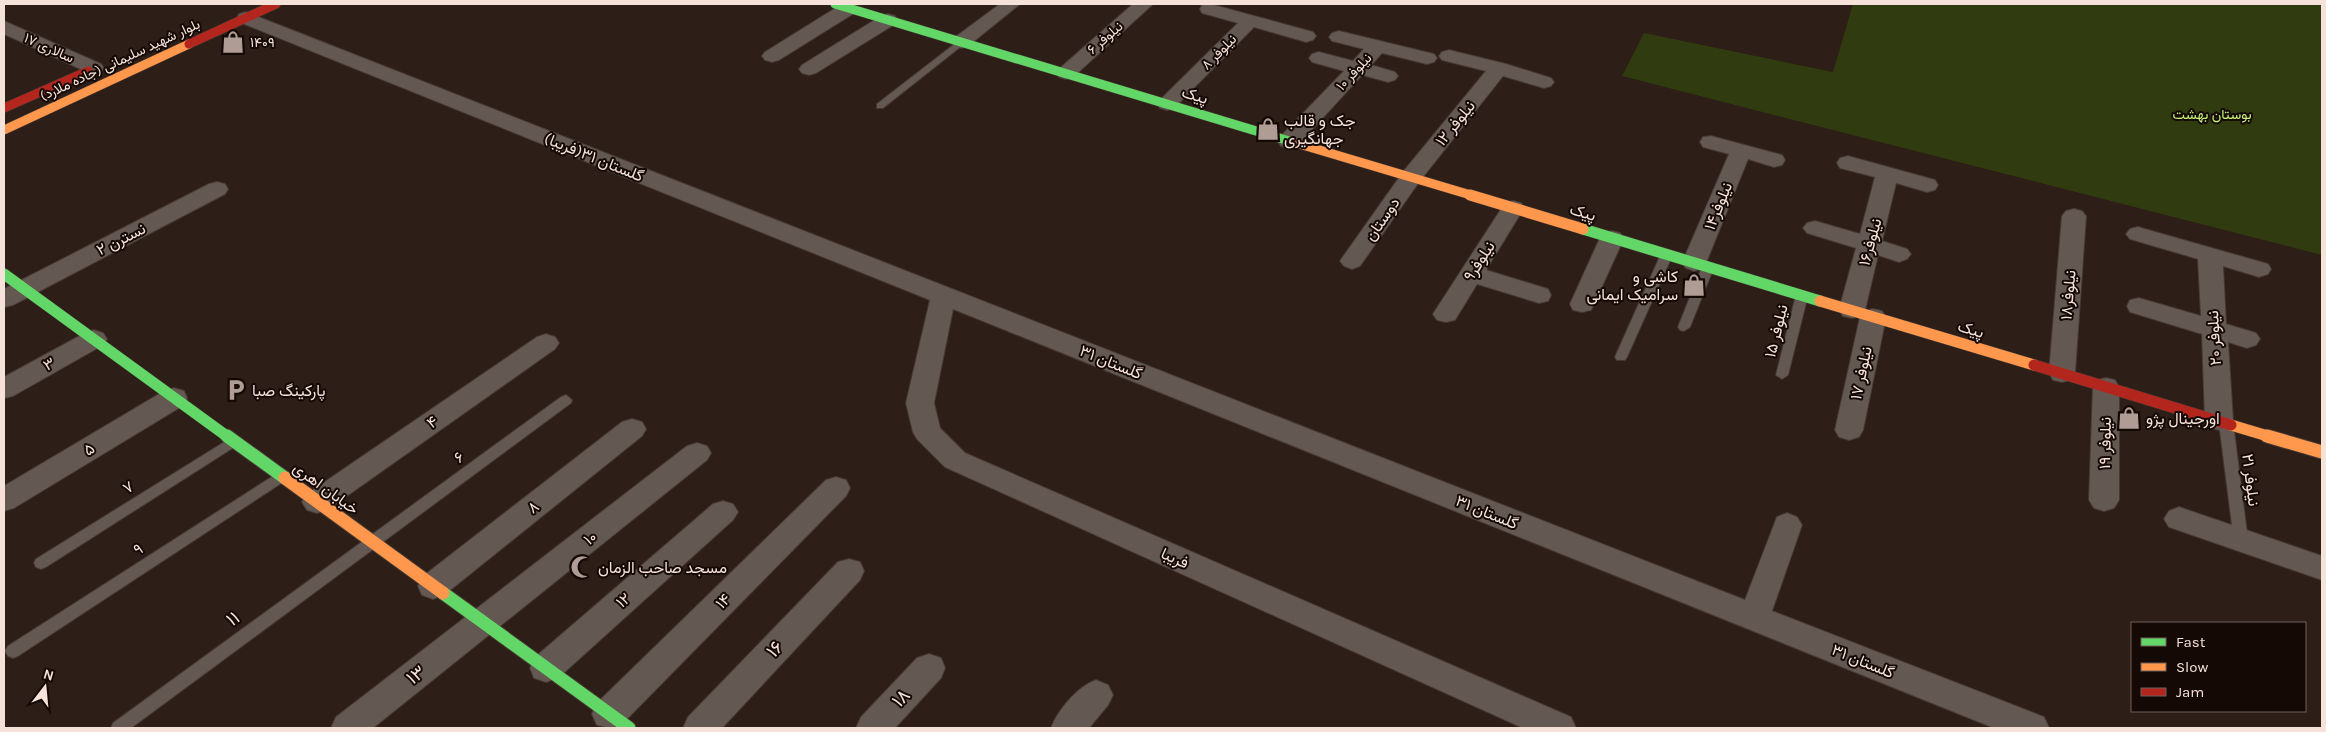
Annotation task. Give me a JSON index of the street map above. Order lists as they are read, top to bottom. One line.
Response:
{"streets":{"street":["نیلوفر ۶","سالاری ۱۷","نیلوفر ۸","بلوار شهید سلیمانی (جاده ملارد)","نیلوفر ۱۰","پیک","نیلوفر ۱۲","گلستان ۳۱(فریبا)","نیلوفر۱۴","دوستان","نسترن ۲","نیلوفر۱۶","نیلوفر۹","نیلوفر۱۸","نیلوفر ۲۰","گلستان ۳۱","۳","نیلوفر ۱۷","۴","نیلوفر ۱۹","۵","خیابان اهری","۸","۱۰","فریبا","۱۲","۱۴","۱۶","۱۳","۱۸"],"lane":["نیلوفر ۱۵","۶","نیلوفر ۲۱","۷","۹","۱۱"]},"crossings":[["نیلوفر ۶","پیک"],["سالاری ۱۷","بلوار شهید سلیمانی (جاده ملارد)"],["نیلوفر ۸","پیک"],["بلوار شهید سلیمانی (جاده ملارد)","گلستان ۳۱(فریبا)"],["نیلوفر ۱۰","پیک"],["پیک","نیلوفر ۱۲"],["پیک","نیلوفر۱۴"],["پیک","دوستان"],["پیک","نیلوفر۱۶"],["پیک","نیلوفر۹"],["پیک","نیلوفر۱۸"],["پیک","نیلوفر ۱۵"],["پیک","نیلوفر ۲۰"],["پیک","نیلوفر ۱۷"],["پیک","نیلوفر ۱۹"],["پیک","نیلوفر ۲۱"],["نیلوفر ۱۲","دوستان"],["گلستان ۳۱(فریبا)","گلستان ۳۱"],["گلستان ۳۱(فریبا)","فریبا"],["نسترن ۲","خیابان اهری"],["نیلوفر۱۶","نیلوفر ۱۷"],["نیلوفر ۲۰","نیلوفر ۲۱"],["گلستان ۳۱","فریبا"],["۳","خیابان اهری"],["۴","خیابان اهری"],["۵","خیابان اهری"],["۶","خیابان اهری"],["۶","۱۱"],["۷","خیابان اهری"],["خیابان اهری","۸"],["خیابان اهری","۱۰"],["خیابان اهری","۹"],["خیابان اهری","۱۲"],["خیابان اهری","۱۴"],["خیابان اهری","۱۱"],["خیابان اهری","۱۳"],["۱۰","۱۳"]],"parks":["بوستان بهشت"],"places":{"shop":["۱۴۰۹","جک و قالب جهانگیری","کاشی و سرامیک ایمانی","اورجینال پژو"],"parking":["پارکینگ صبا"],"mosque":["مسجد صاحب الزمان"]},"legend":["Fast","Slow","Jam"],"north":"top"}
